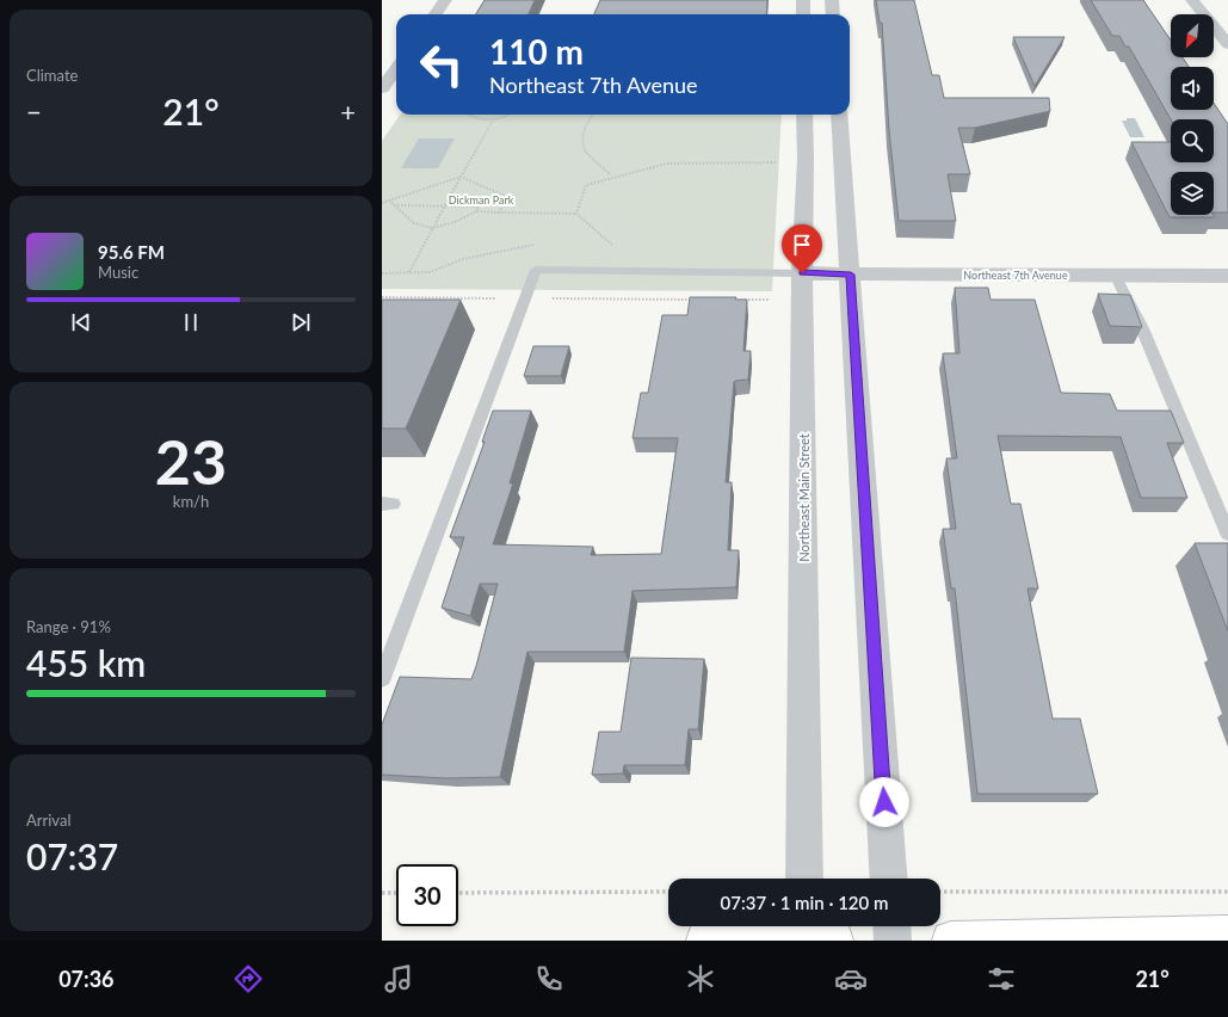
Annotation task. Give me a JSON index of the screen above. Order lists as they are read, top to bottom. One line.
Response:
{"streets":{"street":["Northeast 7th Avenue","Northeast Main Street"]},"crossings":[["Northeast 7th Avenue","Northeast Main Street"]],"parks":["Dickman Park"],"north":"bottom left","page":{"tile":["Climate",["23","km/h"],["Range · 91%","455 km"],["Arrival","07:37"]],"turn":["110 m","Northeast 7th Avenue"],"heat":["−","21°","+"],"song":["95.6 FM","Music"],"limit":"30","trip":"07:37 · 1 min · 120 m","tabs":["07:36","21°"]}}
